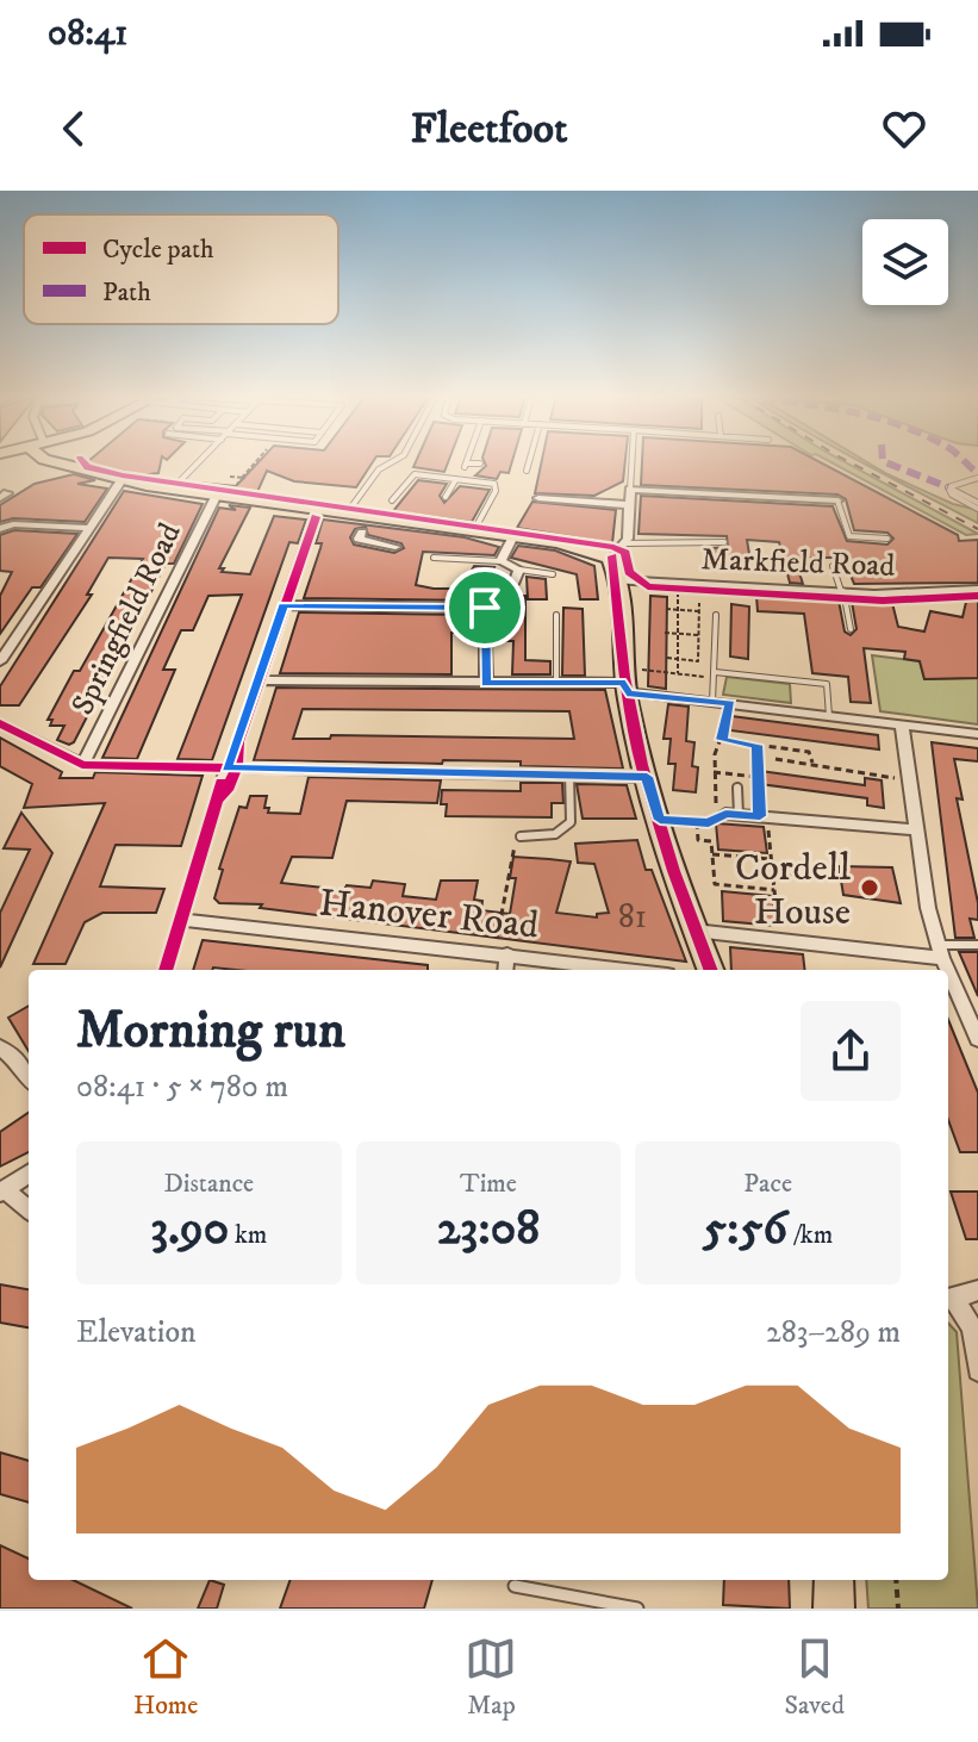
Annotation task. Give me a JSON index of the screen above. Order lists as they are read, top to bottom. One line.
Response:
{"streets":{"street":["Markfield Road","Springfield Road","Hanover Road"]},"places":["Cordell House"],"house_numbers":["81"],"legend":["Cycle path","Path"],"page":{"status":"08:41","header":"Fleetfoot","heading":["Morning run","08:41 · 5 × 780 m"],"stats":[["Distance","3.90 km"],["Time","23:08"],["Pace","5:56 /km"]],"chart":["Elevation","283–289 m"],"tabs":["Home","Map","Saved"]}}
